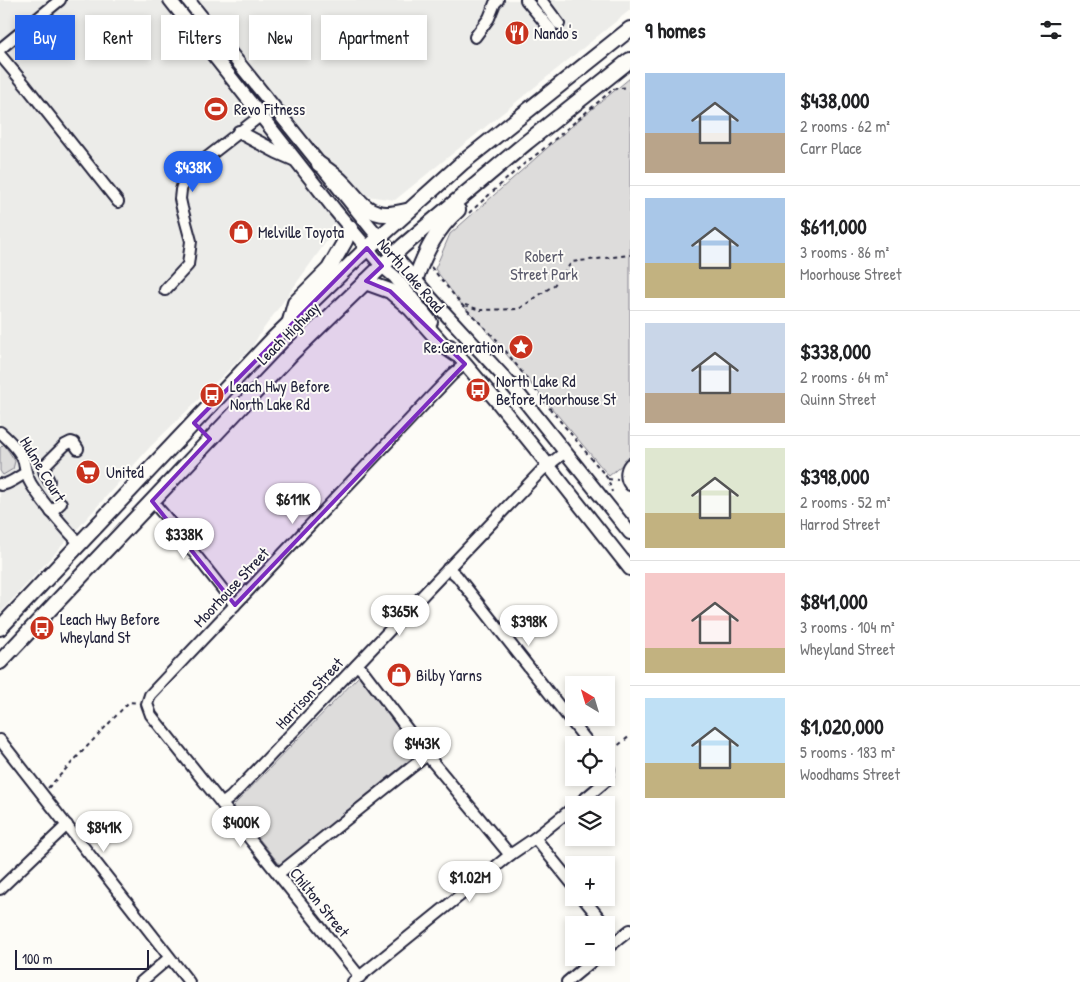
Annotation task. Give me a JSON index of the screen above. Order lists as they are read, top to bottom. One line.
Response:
{"streets":{"highway":["Leach Highway"],"main road":["North Lake Road"],"street":["Hulme Court","Moorhouse Street","Harrison Street","Chilton Street"]},"crossings":[["North Lake Road","Leach Highway"],["North Lake Road","Moorhouse Street"],["North Lake Road","Harrison Street"],["Leach Highway","Hulme Court"],["Moorhouse Street","Chilton Street"],["Harrison Street","Chilton Street"]],"parks":["Robert Street Park"],"places":{"restaurant":["Nando's"],"sports":["Revo Fitness"],"shop":["Melville Toyota","Bilby Yarns"],"place":["Re:Generation"],"bus stop":["North Lake Rd Before Moorhouse St","Leach Hwy Before North Lake Rd","Leach Hwy Before Wheyland St"],"supermarket":["United"]},"scale_bar":"100 m","north":"top left","page":{"heading":"9 homes","chip":["Buy","Rent","Filters","New","Apartment"],"list":[{"name":"$438,000","note":"2 rooms · 62 m² · Carr Place"},{"name":"$611,000","note":"3 rooms · 86 m² · Moorhouse Street"},{"name":"$338,000","note":"2 rooms · 64 m² · Quinn Street"},{"name":"$398,000","note":"2 rooms · 52 m² · Harrod Street"},{"name":"$841,000","note":"3 rooms · 104 m² · Wheyland Street"},{"name":"$1,020,000","note":"5 rooms · 183 m² · Woodhams Street"}],"price":["$438K","$611K","$338K","$365K","$398K","$443K","$400K","$841K","$1.02M"],"map_buttons":["+","−"],"scale":"100 m"}}
